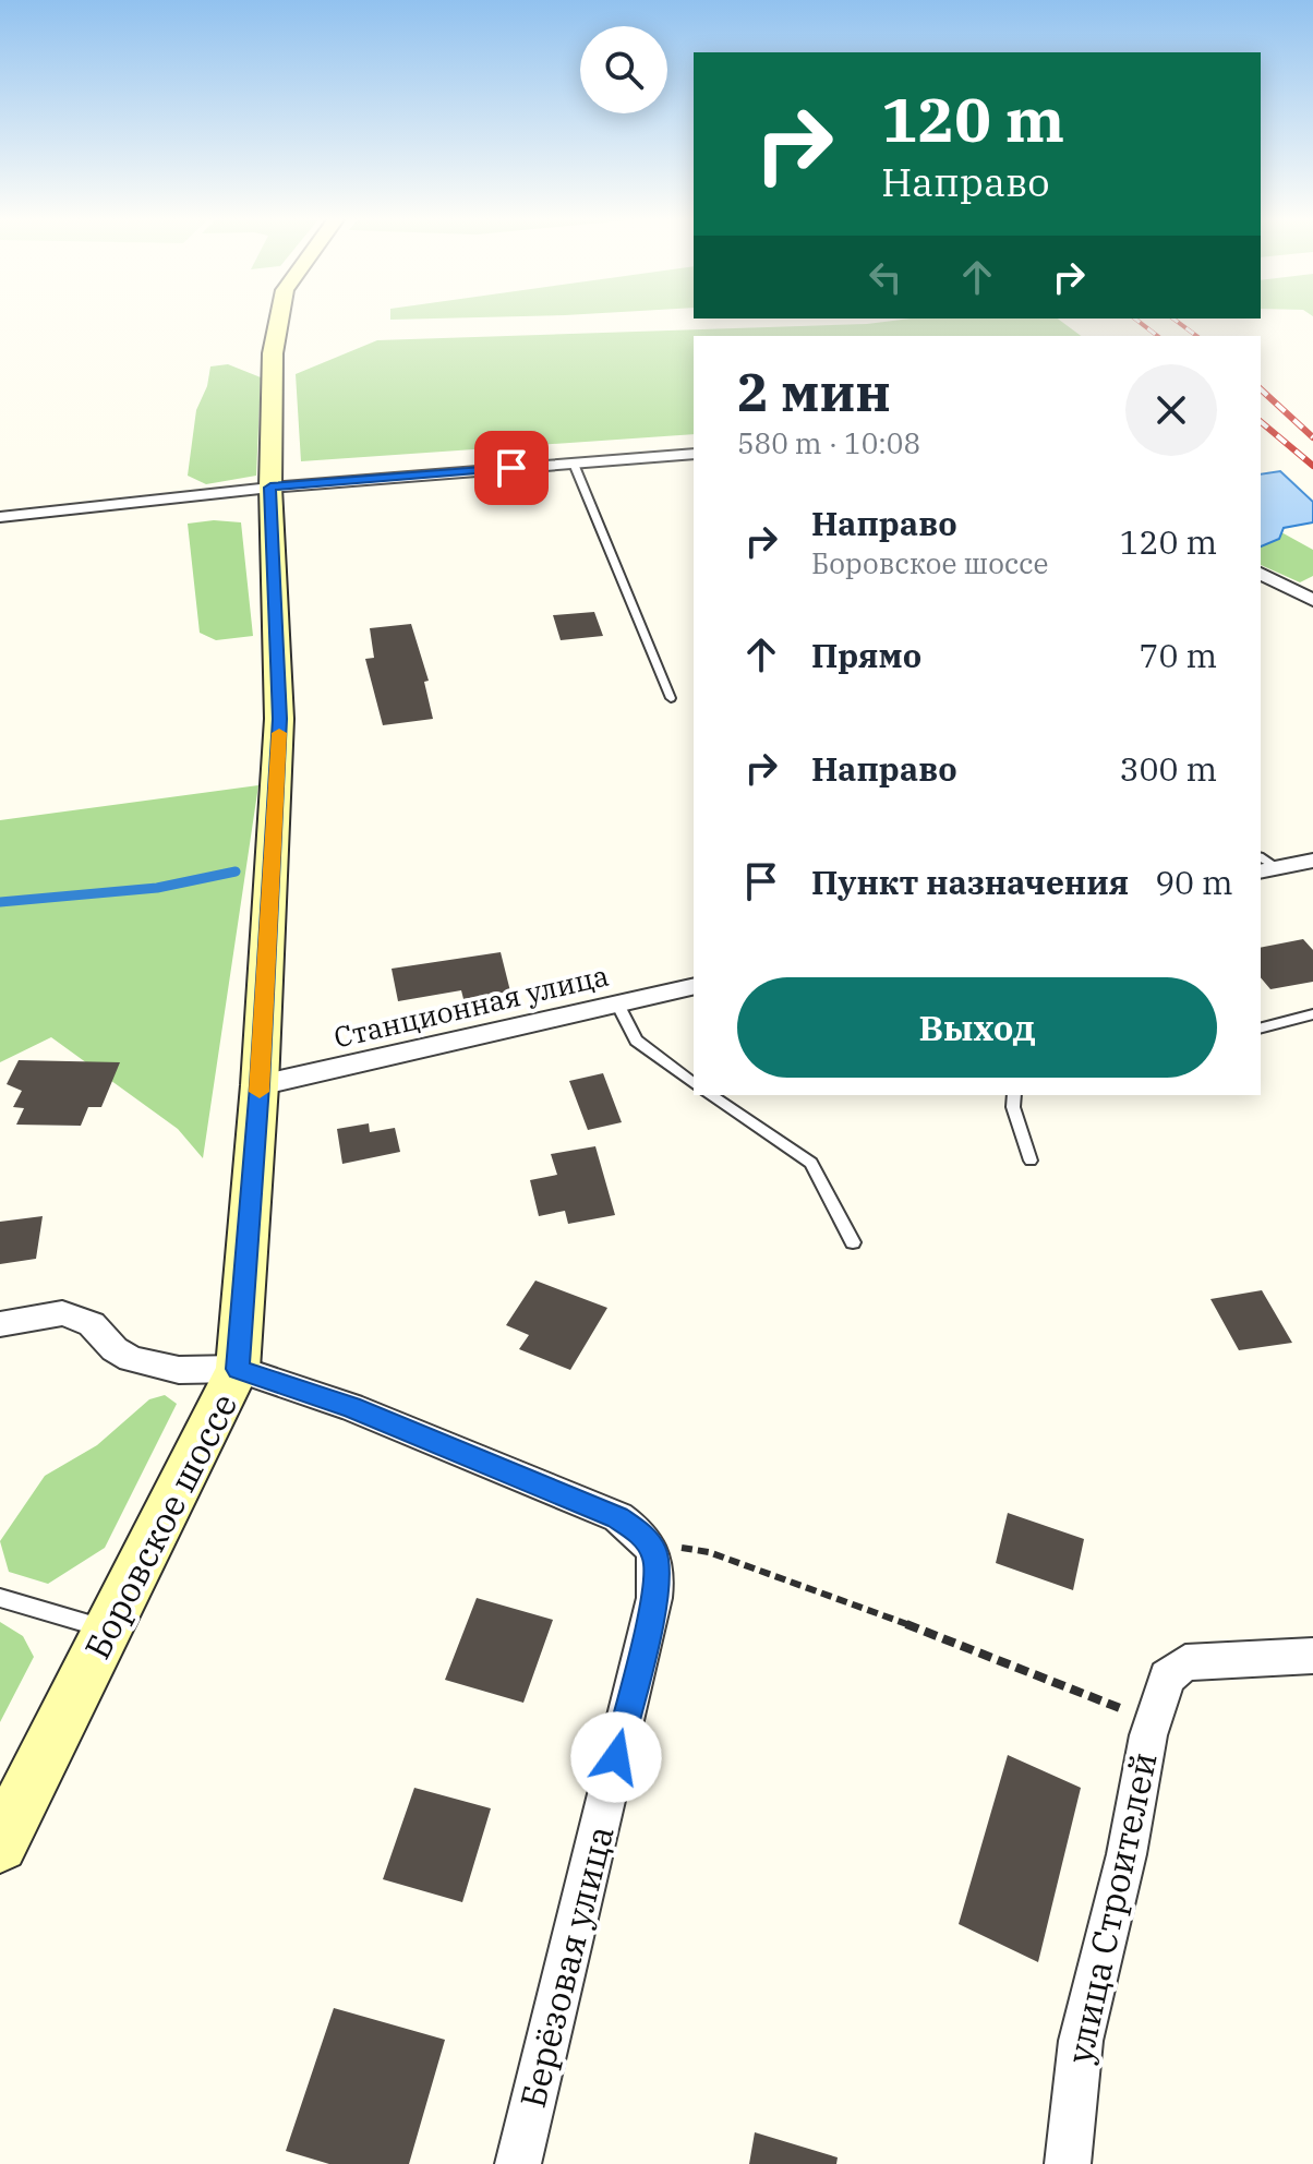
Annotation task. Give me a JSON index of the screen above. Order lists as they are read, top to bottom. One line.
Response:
{"streets":{"main road":["Боровское шоссе"],"street":["Станционная улица","улица Строителей","Берёзовая улица"]},"crossings":[["Станционная улица","Боровское шоссе"]],"page":{"turn":["120 m","Направо"],"heading":["2 мин","580 m · 10:08"],"list":[{"name":"Направо","note":"Боровское шоссе","value":"120 m"},{"name":"Прямо","value":"70 m"},{"name":"Направо","value":"300 m"},{"name":"Пункт назначения","value":"90 m"}],"buttons":"Выход"}}
